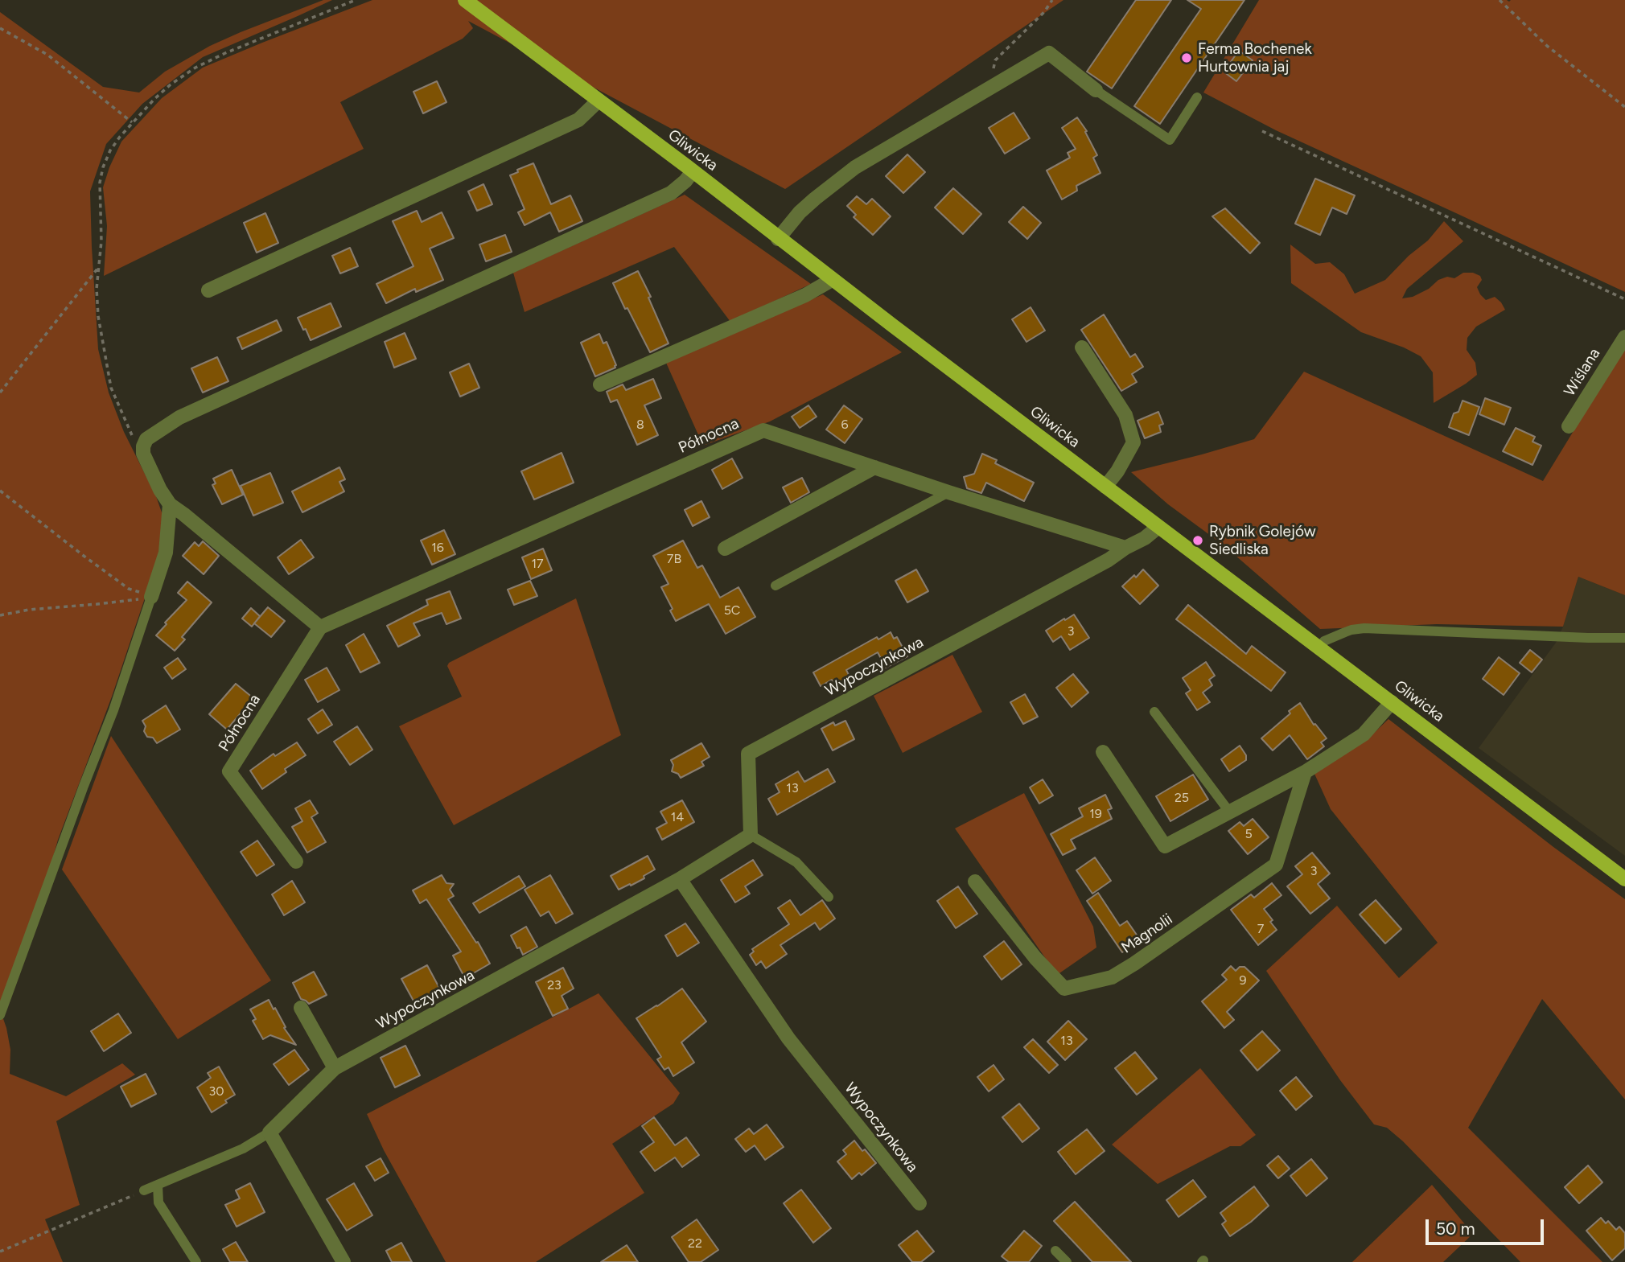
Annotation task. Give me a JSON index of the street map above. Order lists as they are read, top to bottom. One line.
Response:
{"streets":{"main road":["Gliwicka"],"street":["Wiślana","Północna","Wypoczynkowa","Magnolii"]},"crossings":[["Gliwicka","Wypoczynkowa"],["Północna","Wypoczynkowa"]],"places":["Ferma Bochenek Hurtownia jaj","Rybnik Golejów Siedliska"],"house_numbers":["8","6","16","7B","17","5C","3","13","25","19","14","5","3","7","9","23","13","30","22"],"scale_bar":"50 m"}
